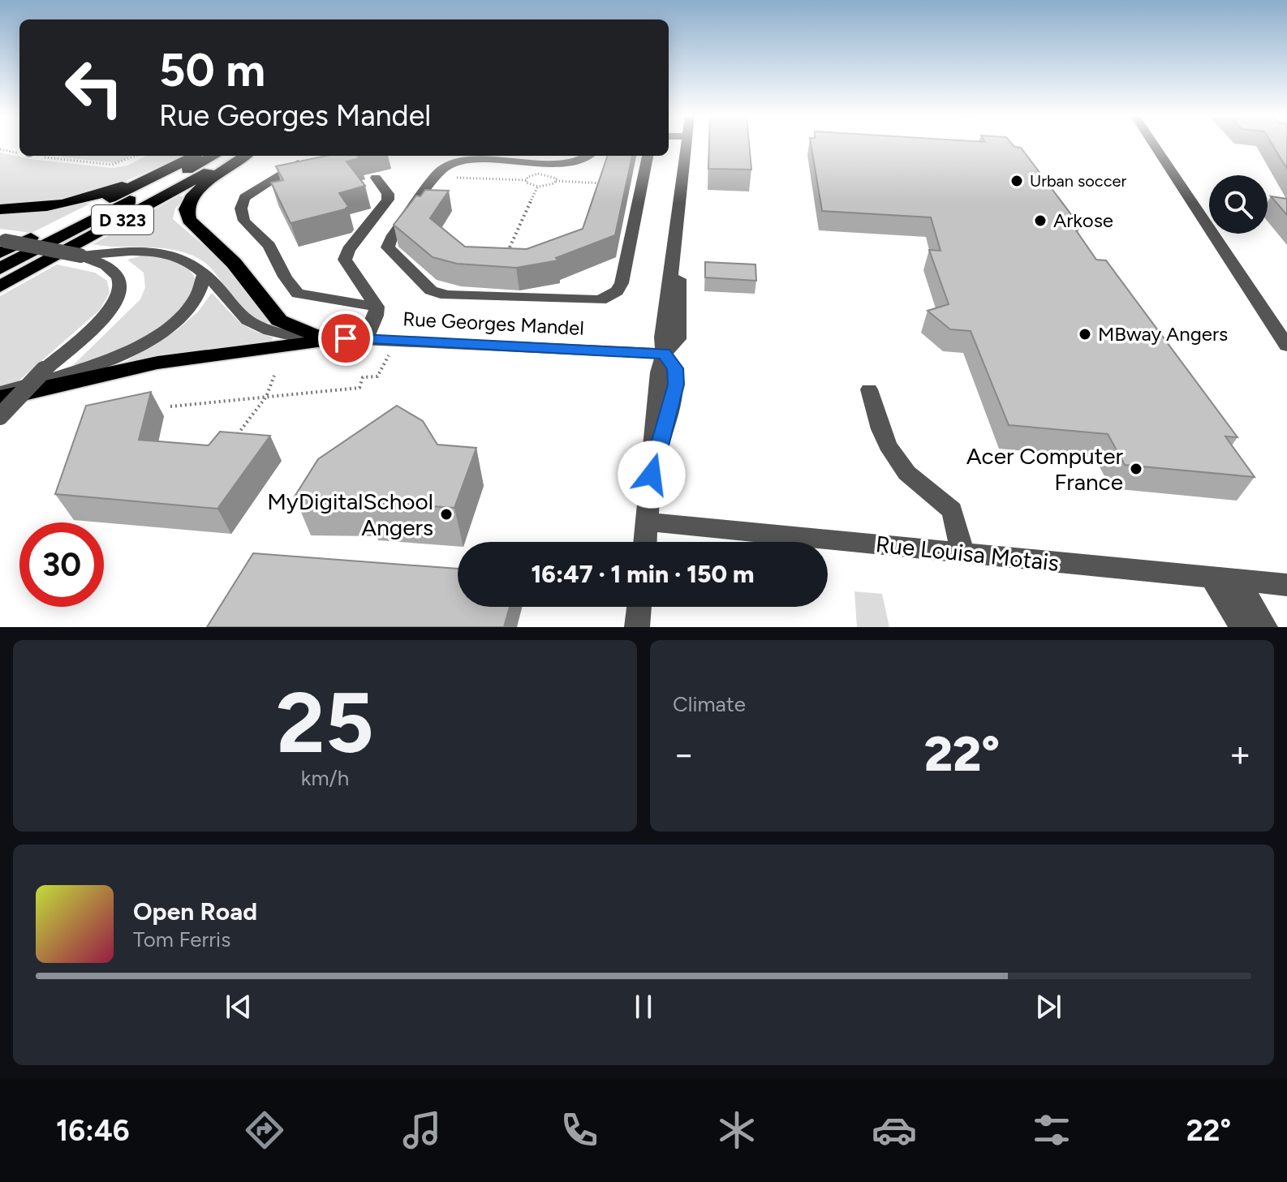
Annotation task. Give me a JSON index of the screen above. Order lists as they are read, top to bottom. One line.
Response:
{"streets":{"highway":["D 323"],"street":["Rue Georges Mandel","Rue Louisa Motais"]},"places":["Urban soccer","Arkose","MBway Angers","Acer Computer France","MyDigitalSchool Angers"],"page":{"turn":["50 m","Rue Georges Mandel"],"limit":"30","trip":"16:47 · 1 min · 150 m","tile":[["25","km/h"],"Climate"],"heat":["−","22°","+"],"song":["Open Road","Tom Ferris"],"tabs":["16:46","22°"]}}
